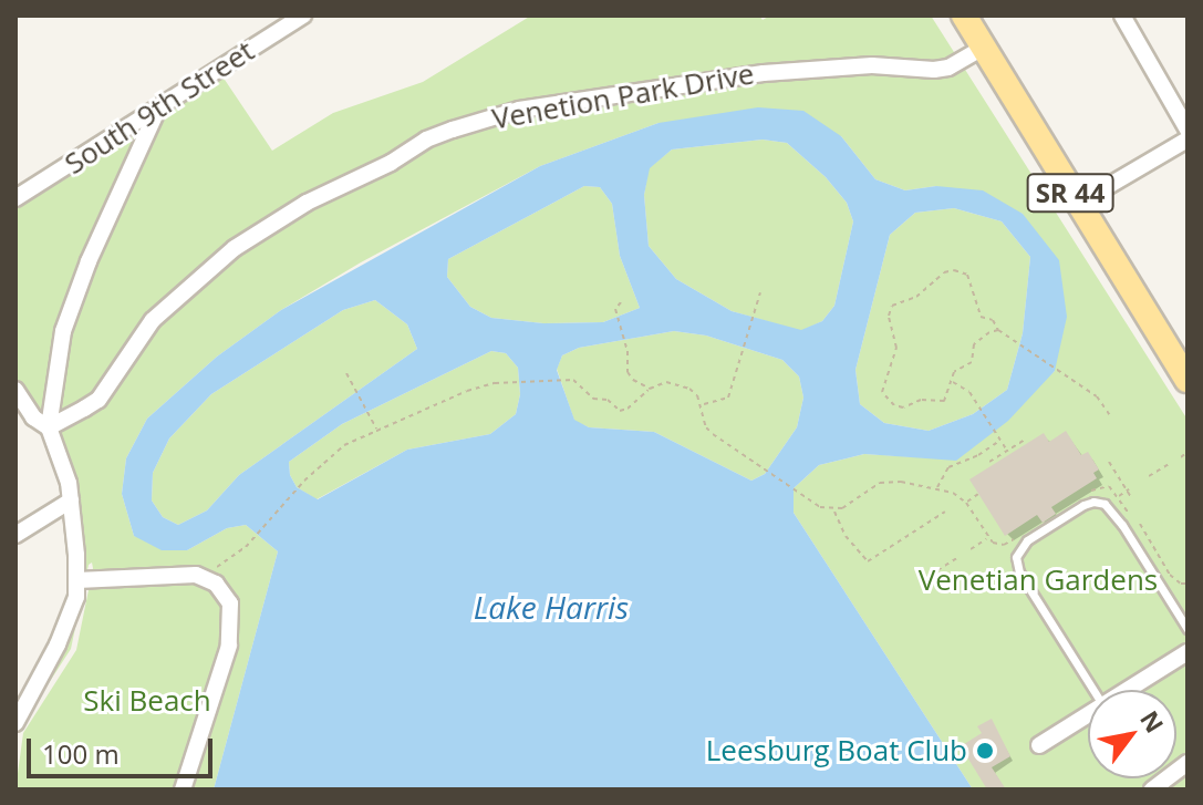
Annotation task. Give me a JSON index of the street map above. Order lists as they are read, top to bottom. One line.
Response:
{"streets":{"main road":["SR 44"],"street":["Venetion Park Drive","South 9th Street"]},"crossings":[["Venetion Park Drive","SR 44"]],"water":["Lake Harris"],"parks":["Venetian Gardens","Ski Beach"],"places":["Leesburg Boat Club"],"scale_bar":"100 m","north":"top right"}
